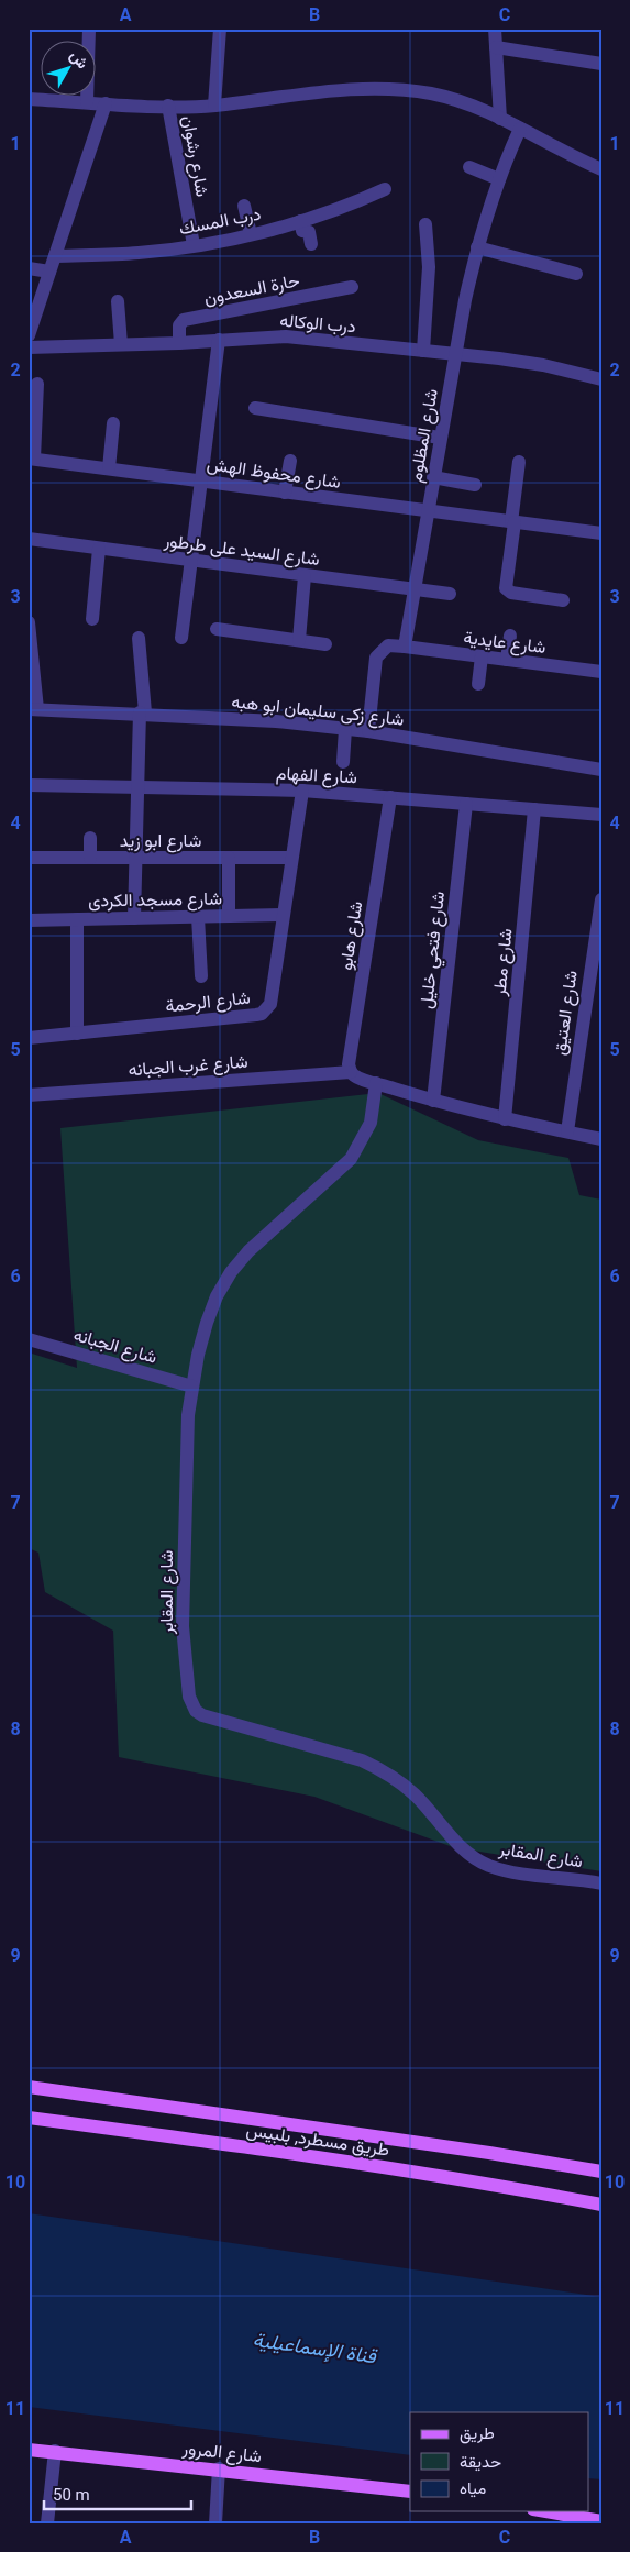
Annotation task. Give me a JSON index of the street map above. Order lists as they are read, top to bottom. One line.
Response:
{"streets":{"main road":["طريق مسطرد, بلبيس","شارع المرور"],"street":["شارع رشوان","درب المسك","حارة السعدون","درب الوكاله","شارع المظلوم","شارع محفوظ الهش","شارع السيد على طرطور","شارع عايدية","شارع زكى سليمان ابو هبه","شارع الفهام","شارع ابو زيد","شارع مسجد الكردى","شارع هابو","شارع فتحي خليل","شارع مطر","شارع الرحمة","شارع العتيق","شارع غرب الجبانه","شارع الجبانه","شارع المقابر"]},"crossings":[["شارع رشوان","درب المسك"],["حارة السعدون","درب الوكاله"],["درب الوكاله","شارع المظلوم"],["شارع المظلوم","شارع محفوظ الهش"],["شارع المظلوم","شارع السيد على طرطور"],["شارع المظلوم","شارع عايدية"],["شارع الفهام","شارع هابو"],["شارع الفهام","شارع فتحي خليل"],["شارع الفهام","شارع مطر"],["شارع الفهام","شارع الرحمة"],["شارع ابو زيد","شارع الرحمة"],["شارع مسجد الكردى","شارع الرحمة"],["شارع هابو","شارع غرب الجبانه"],["شارع فتحي خليل","شارع غرب الجبانه"],["شارع مطر","شارع غرب الجبانه"],["شارع العتيق","شارع غرب الجبانه"],["شارع غرب الجبانه","شارع المقابر"],["شارع الجبانه","شارع المقابر"]],"water":["قناة الإسماعيلية"],"legend":["طريق","حديقة","مياه"],"scale_bar":"50 m","north":"top right","grid":{"columns":["A","B","C"],"rows":["1","2","3","4","5","6","7","8","9","10","11"]}}
